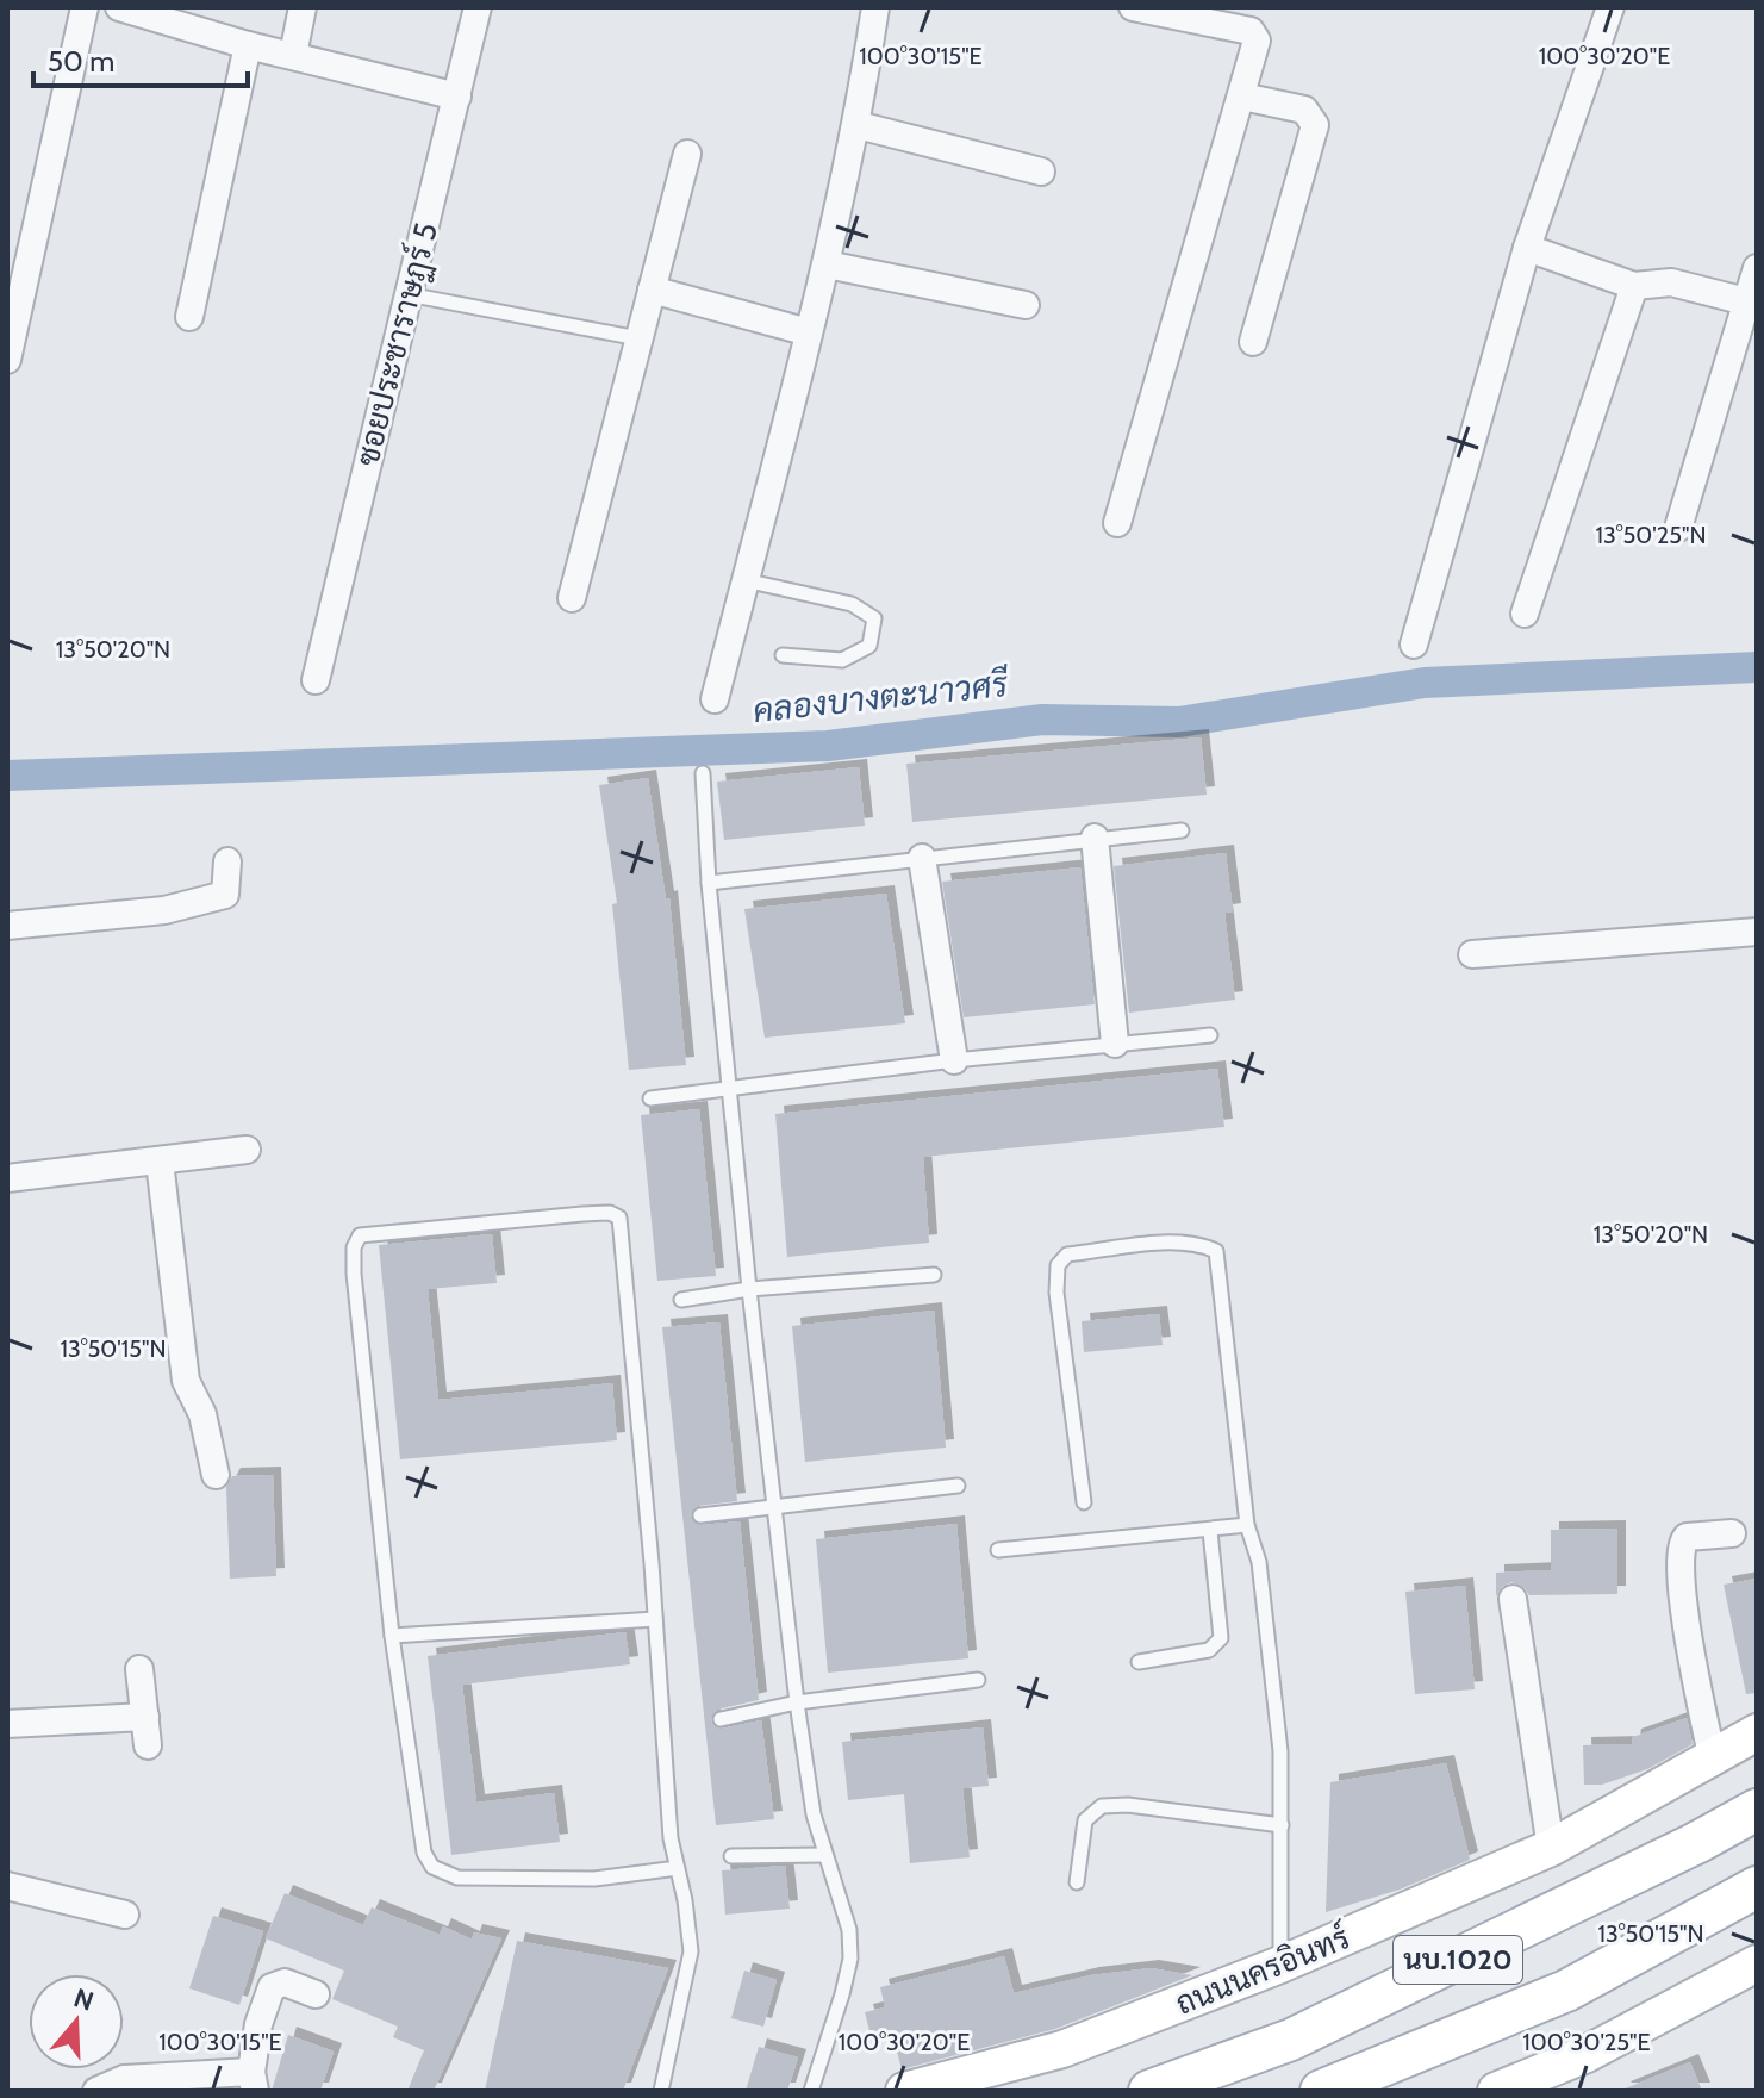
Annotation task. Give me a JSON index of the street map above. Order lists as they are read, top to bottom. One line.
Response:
{"streets":{"main road":["นบ.1020","ถนนนครอินทร์"],"street":["ซอยประชาราษฏร์ 5"]},"water":["คลองบางตะนาวศรี"],"scale_bar":"50 m","north":"top","coordinates":["100°30'15\"E","100°30'20\"E","13°50'25\"N","13°50'20\"N","13°50'15\"N","100°30'25\"E"]}
